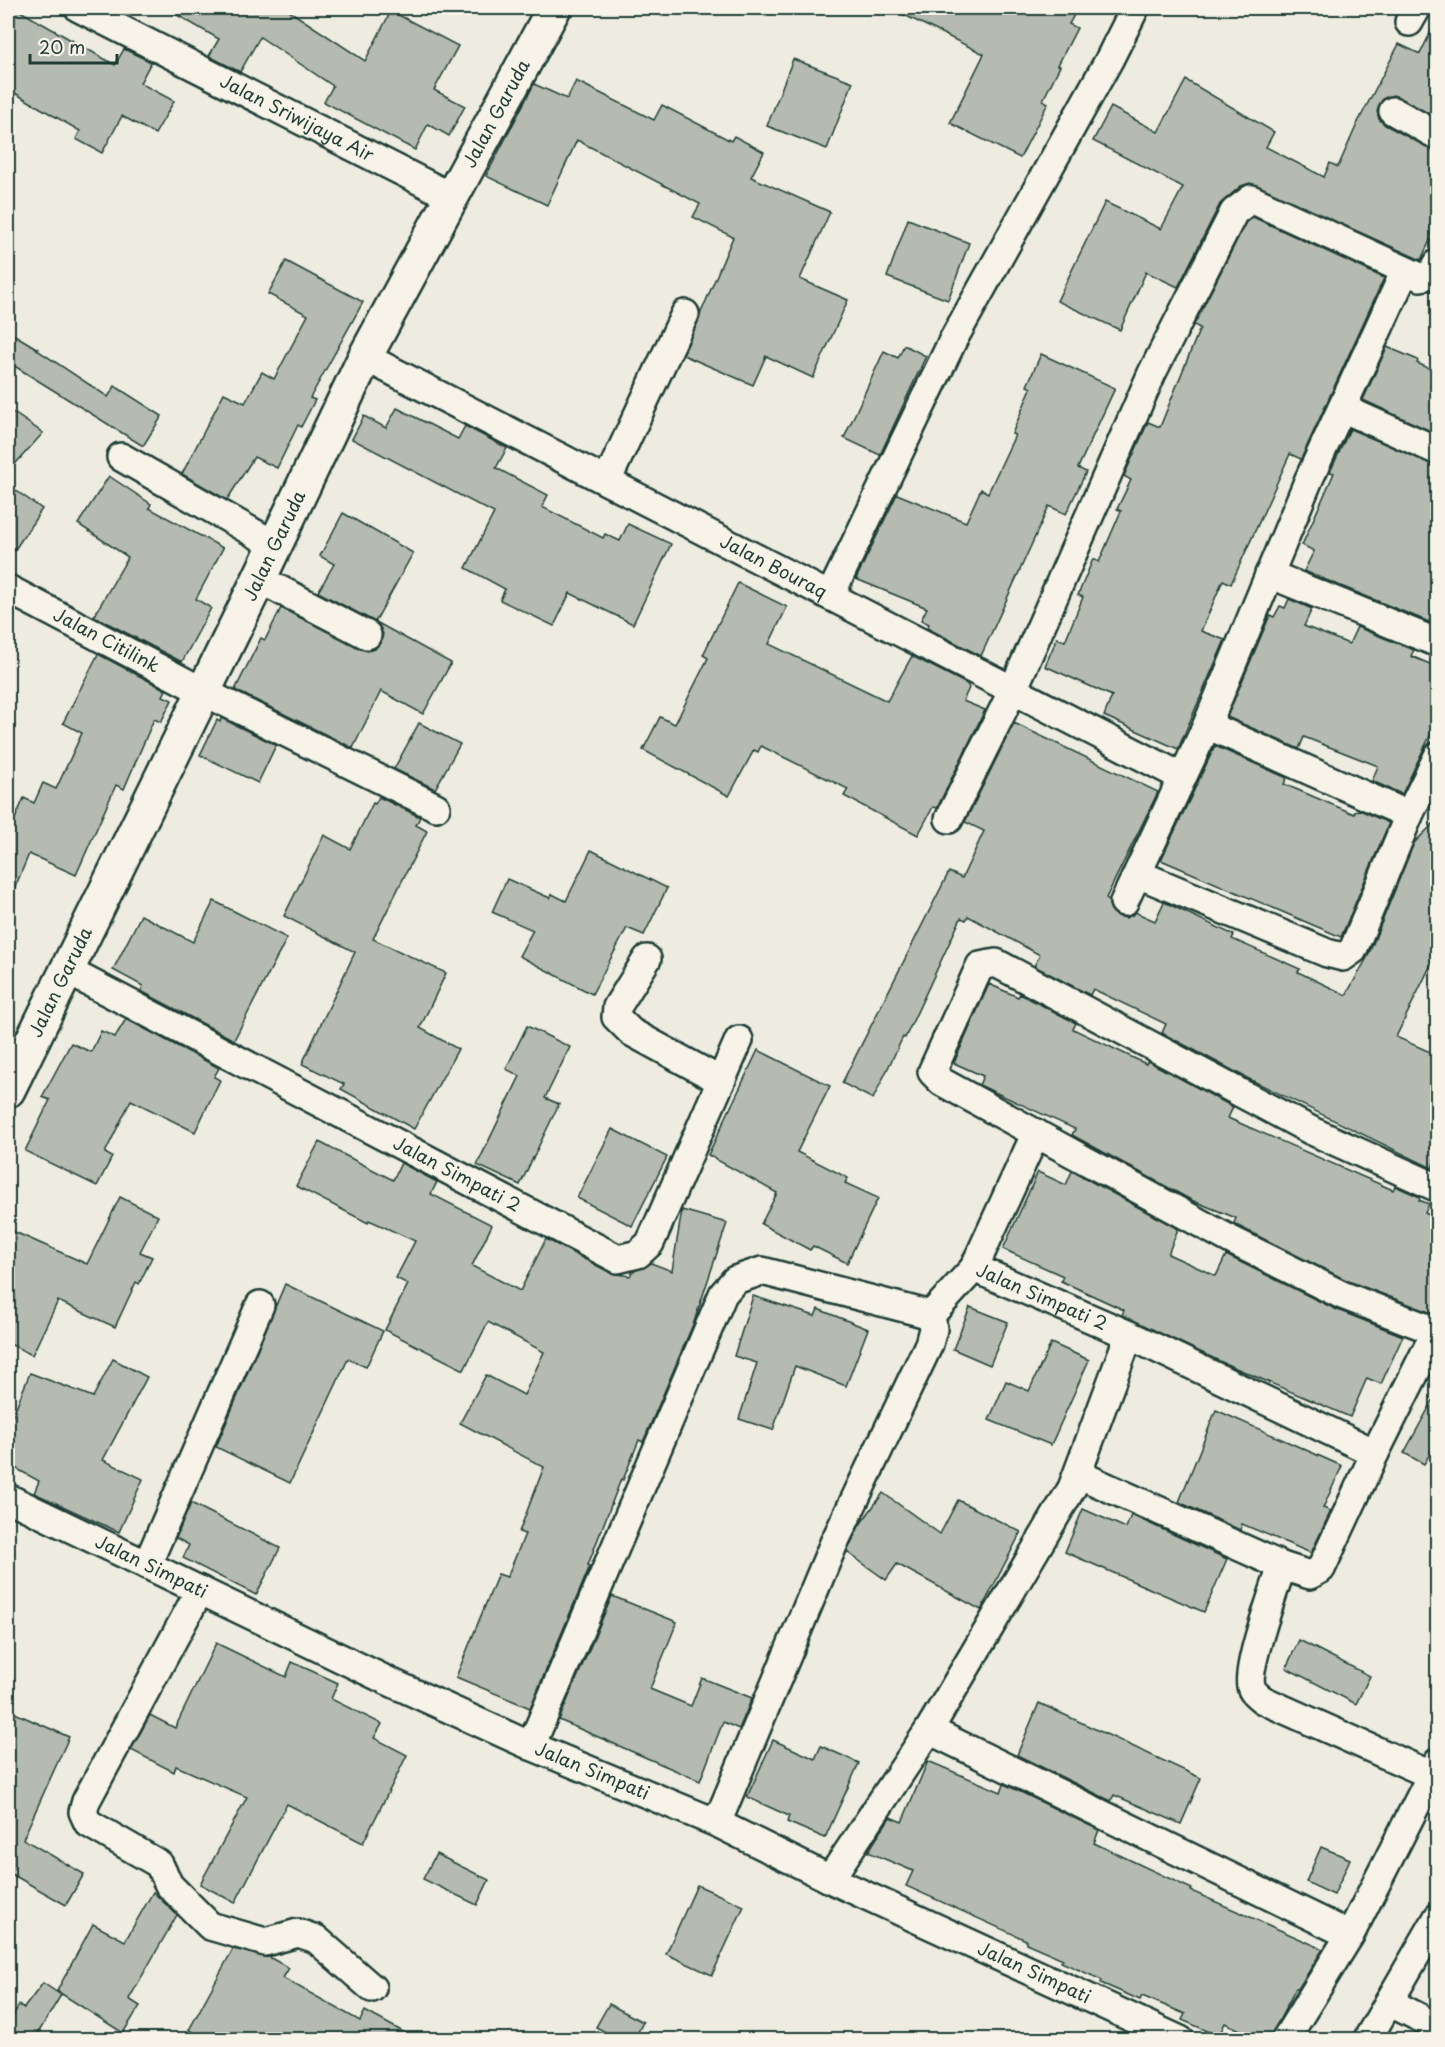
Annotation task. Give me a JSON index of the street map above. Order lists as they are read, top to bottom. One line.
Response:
{"streets":{"street":["Jalan Garuda","Jalan Sriwijaya Air","Jalan Bouraq","Jalan Citilink","Jalan Simpati 2","Jalan Simpati"]},"crossings":[["Jalan Garuda","Jalan Sriwijaya Air"],["Jalan Garuda","Jalan Bouraq"],["Jalan Garuda","Jalan Citilink"],["Jalan Garuda","Jalan Simpati 2"]],"scale_bar":"20 m"}
